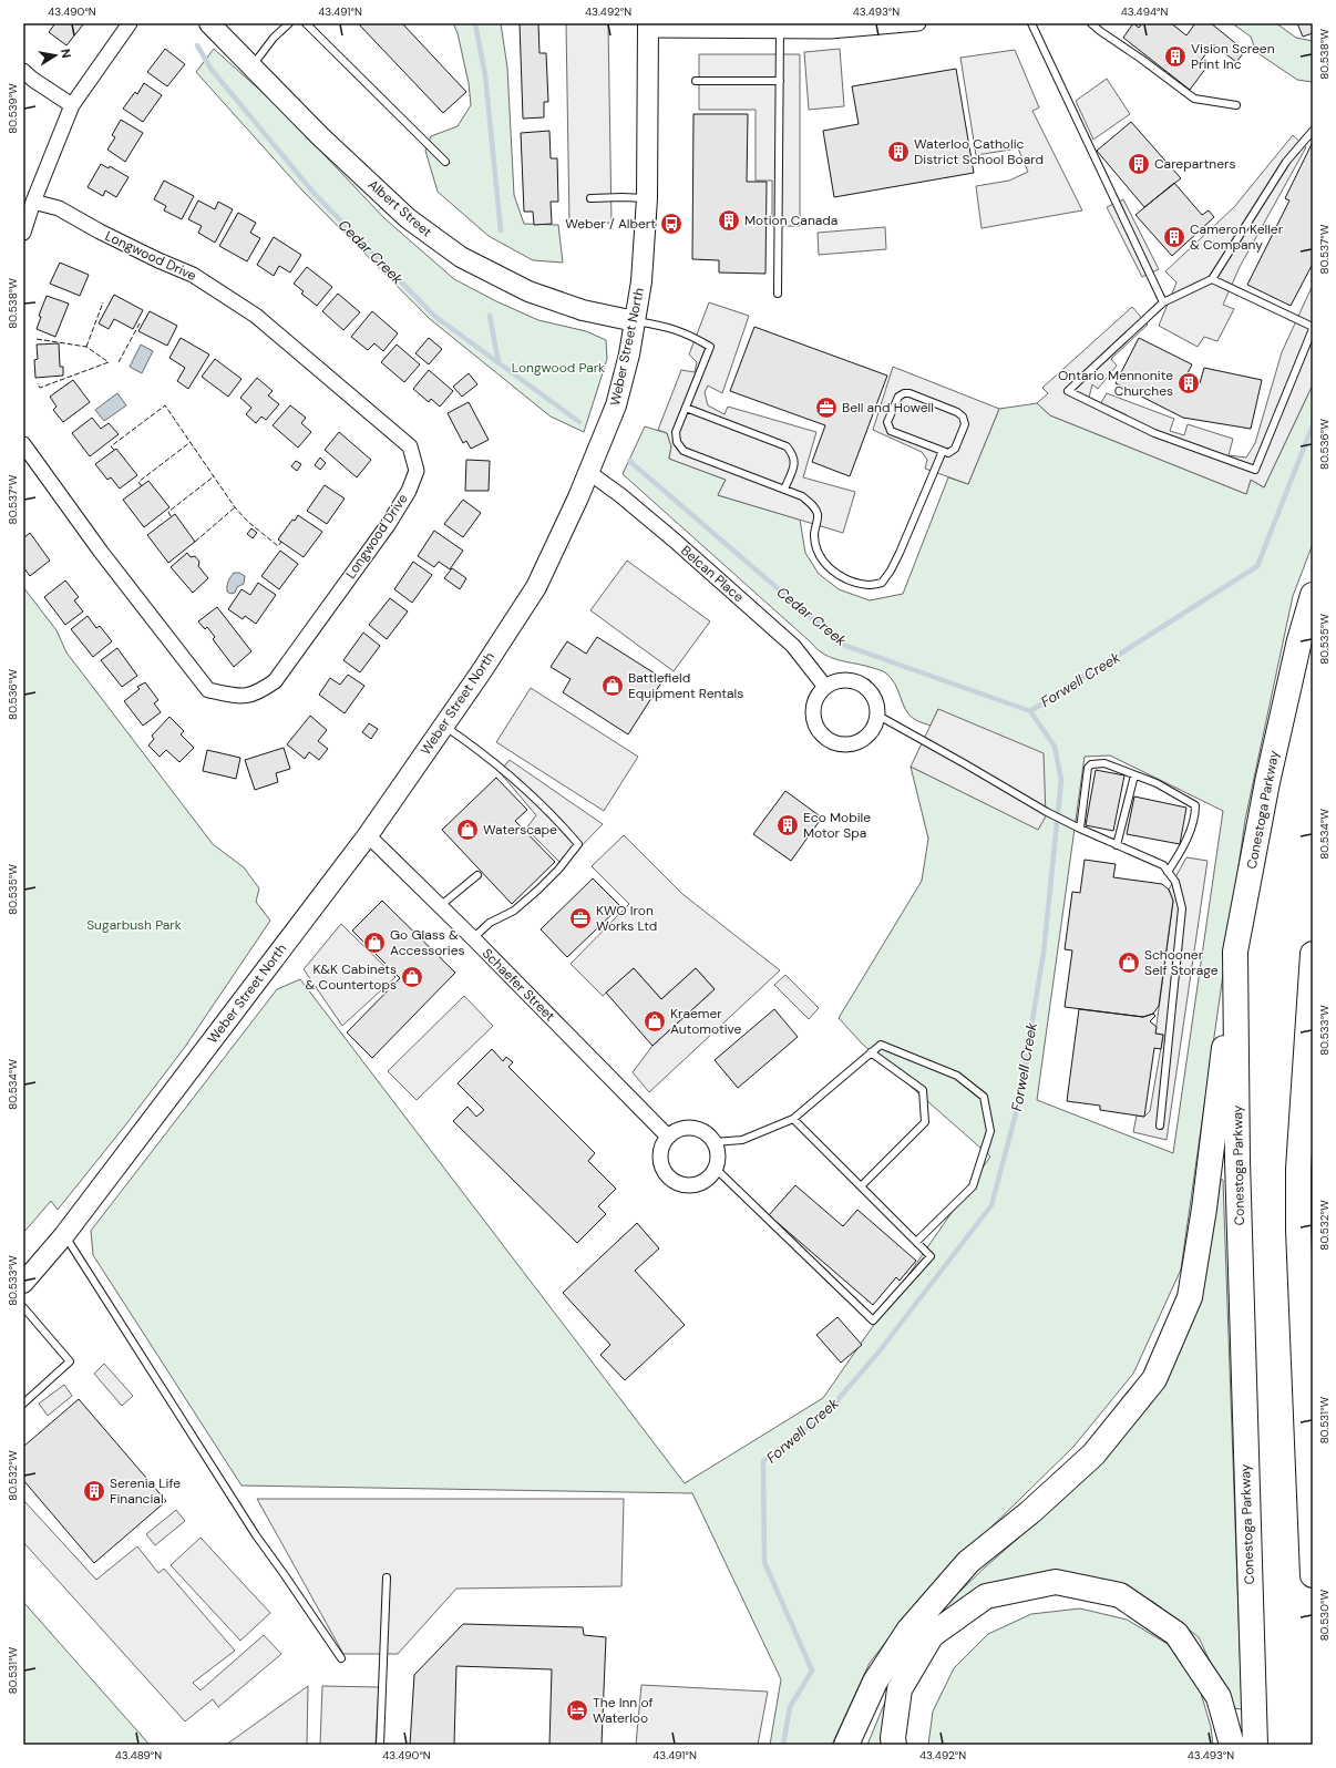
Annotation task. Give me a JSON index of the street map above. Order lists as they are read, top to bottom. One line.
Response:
{"streets":{"highway":["Conestoga Parkway"],"main road":["Albert Street","Weber Street North"],"street":["Longwood Drive","Belcan Place","Schaefer Street"]},"crossings":[["Albert Street","Weber Street North"],["Weber Street North","Belcan Place"],["Weber Street North","Schaefer Street"]],"water":["Cedar Creek","Forwell Creek"],"parks":["Longwood Park","Sugarbush Park"],"places":{"building":["Vision Screen Print Inc","Waterloo Catholic District School Board","Carepartners","Motion Canada","Cameron Keller & Company","Ontario Mennonite Churches","Eco Mobile Motor Spa","Serenia Life Financial"],"bus stop":["Weber / Albert"],"office":["Bell and Howell","KWO Iron Works Ltd"],"shop":["Battlefield Equipment Rentals","Waterscape","Go Glass & Accessories","Schooner Self Storage","K&K Cabinets & Countertops","Kraemer Automotive"],"hotel":["The Inn of Waterloo"]},"north":"right","coordinates":["43.490°N","43.491°N","43.492°N","43.493°N","43.494°N","80.538°W","80.539°W","80.537°W","80.536°W","80.535°W","80.534°W","80.533°W","80.532°W","80.531°W","80.530°W","43.489°N"]}
